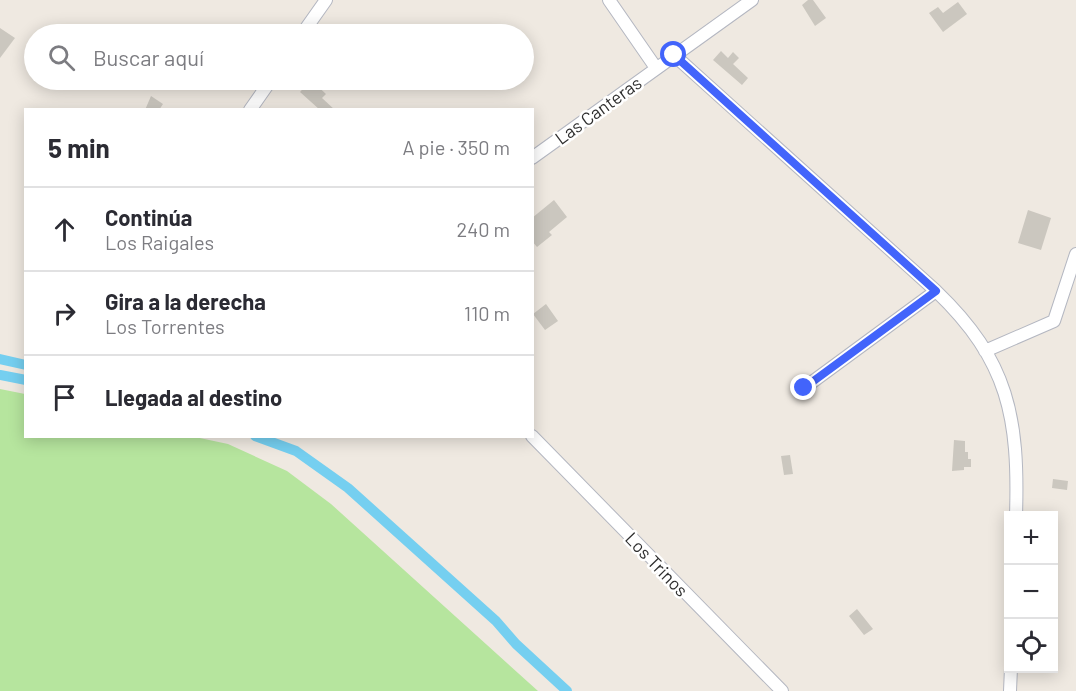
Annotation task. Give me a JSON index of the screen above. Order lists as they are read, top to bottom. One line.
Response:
{"streets":{"street":["Las Canteras","Los Trinos"]},"page":{"search":"Buscar aquí","heading":["5 min","A pie · 350 m"],"list":[["Continúa","Los Raigales","240 m"],["Gira a la derecha","Los Torrentes","110 m"],"Llegada al destino"],"map_buttons":["+","−"]}}
